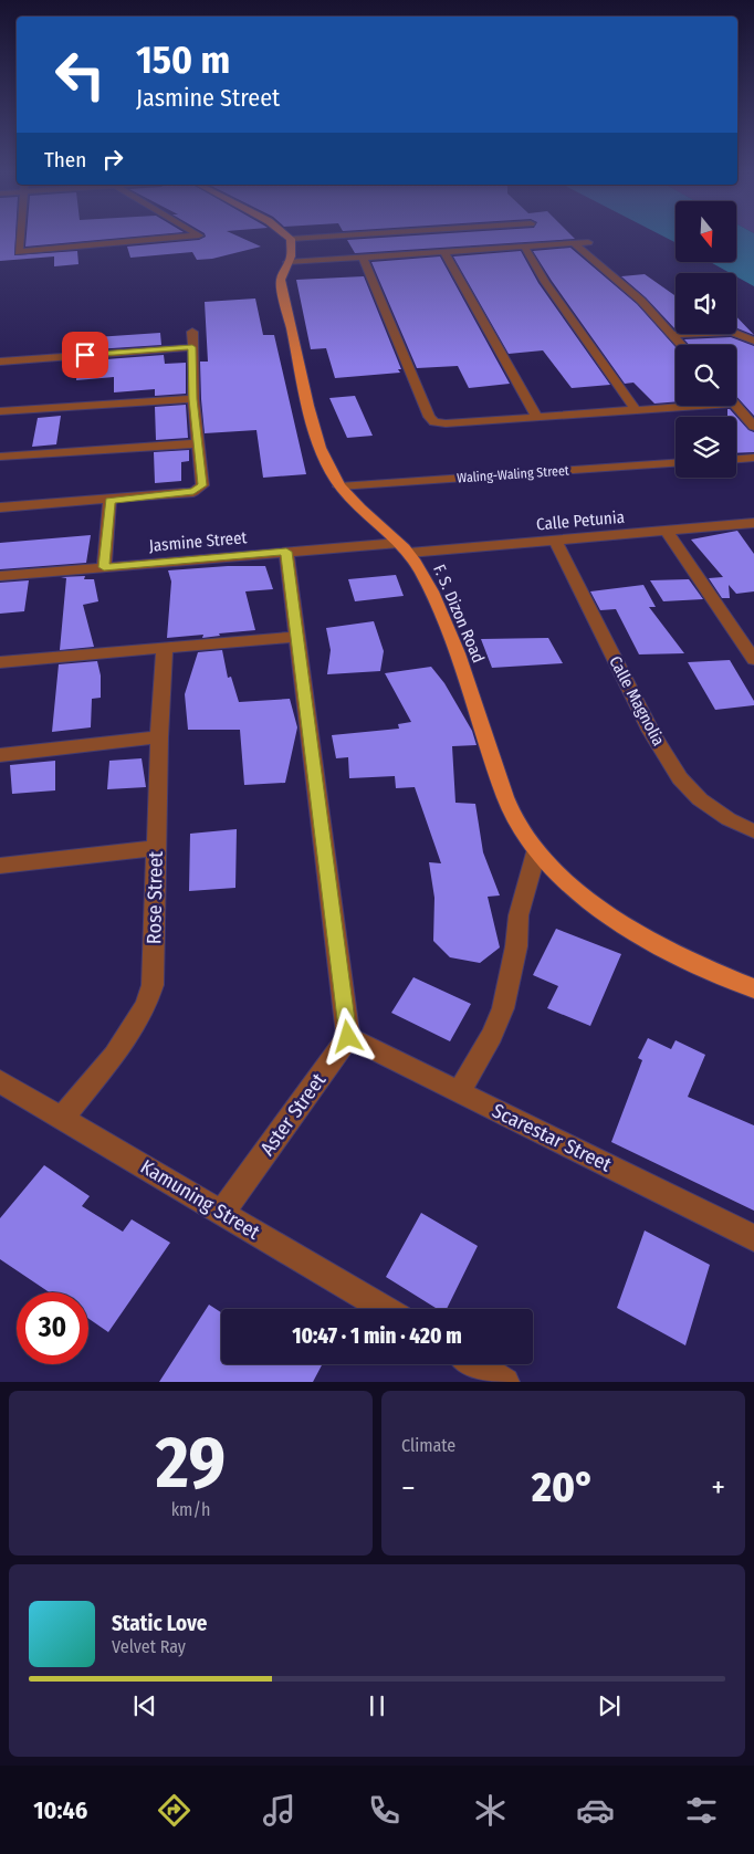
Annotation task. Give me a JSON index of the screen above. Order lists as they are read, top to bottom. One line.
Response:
{"streets":{"main road":["F. S. Dizon Road"],"street":["Waling-Waling Street","Calle Petunia","Jasmine Street","Calle Magnolia","Rose Street","Aster Street","Scarestar Street","Kamuning Street"]},"crossings":[["Waling-Waling Street","F. S. Dizon Road"],["Calle Petunia","Jasmine Street"],["Calle Petunia","F. S. Dizon Road"],["Calle Petunia","Calle Magnolia"],["Jasmine Street","F. S. Dizon Road"],["Rose Street","Kamuning Street"],["Aster Street","Scarestar Street"],["Aster Street","Kamuning Street"]],"north":"bottom","page":{"turn":["150 m","Jasmine Street"],"then":"Then","limit":"30","trip":"10:47 · 1 min · 420 m","tile":[["29","km/h"],"Climate"],"heat":["−","20°","+"],"song":["Static Love","Velvet Ray"],"tabs":"10:46"}}
